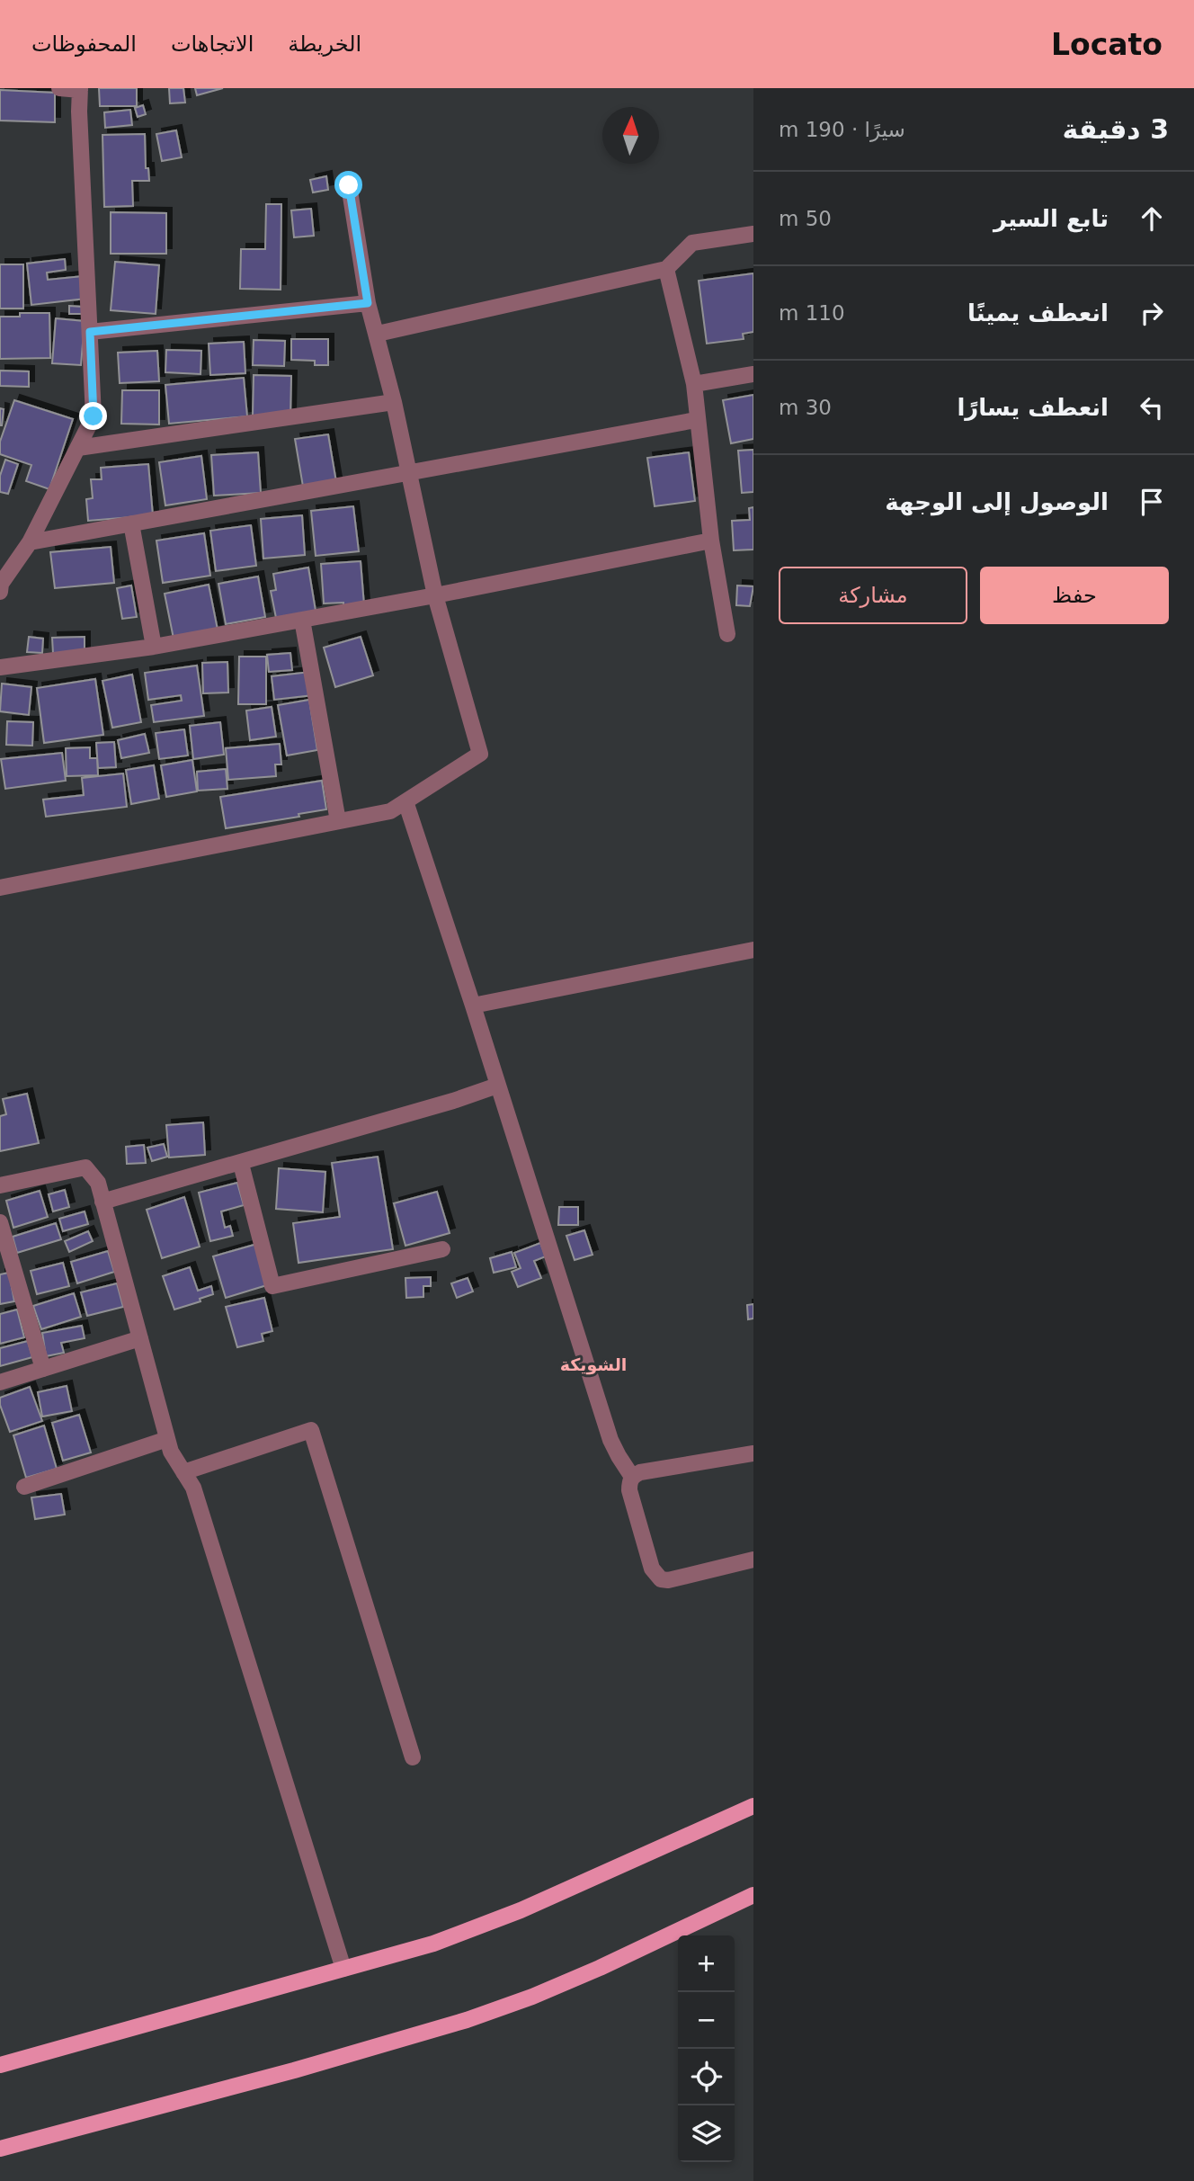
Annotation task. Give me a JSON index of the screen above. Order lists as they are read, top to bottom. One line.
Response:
{"districts":["الشويكة"],"north":"top","page":{"header":"Locato","nav":["الخريطة","الاتجاهات","المحفوظات"],"heading":["3 دقيقة","سيرًا · 190 m"],"list":[["تابع السير","50 m"],["انعطف يمينًا","110 m"],["انعطف يسارًا","30 m"],"الوصول إلى الوجهة"],"buttons":["حفظ","مشاركة"],"map_buttons":["+","−"]}}
